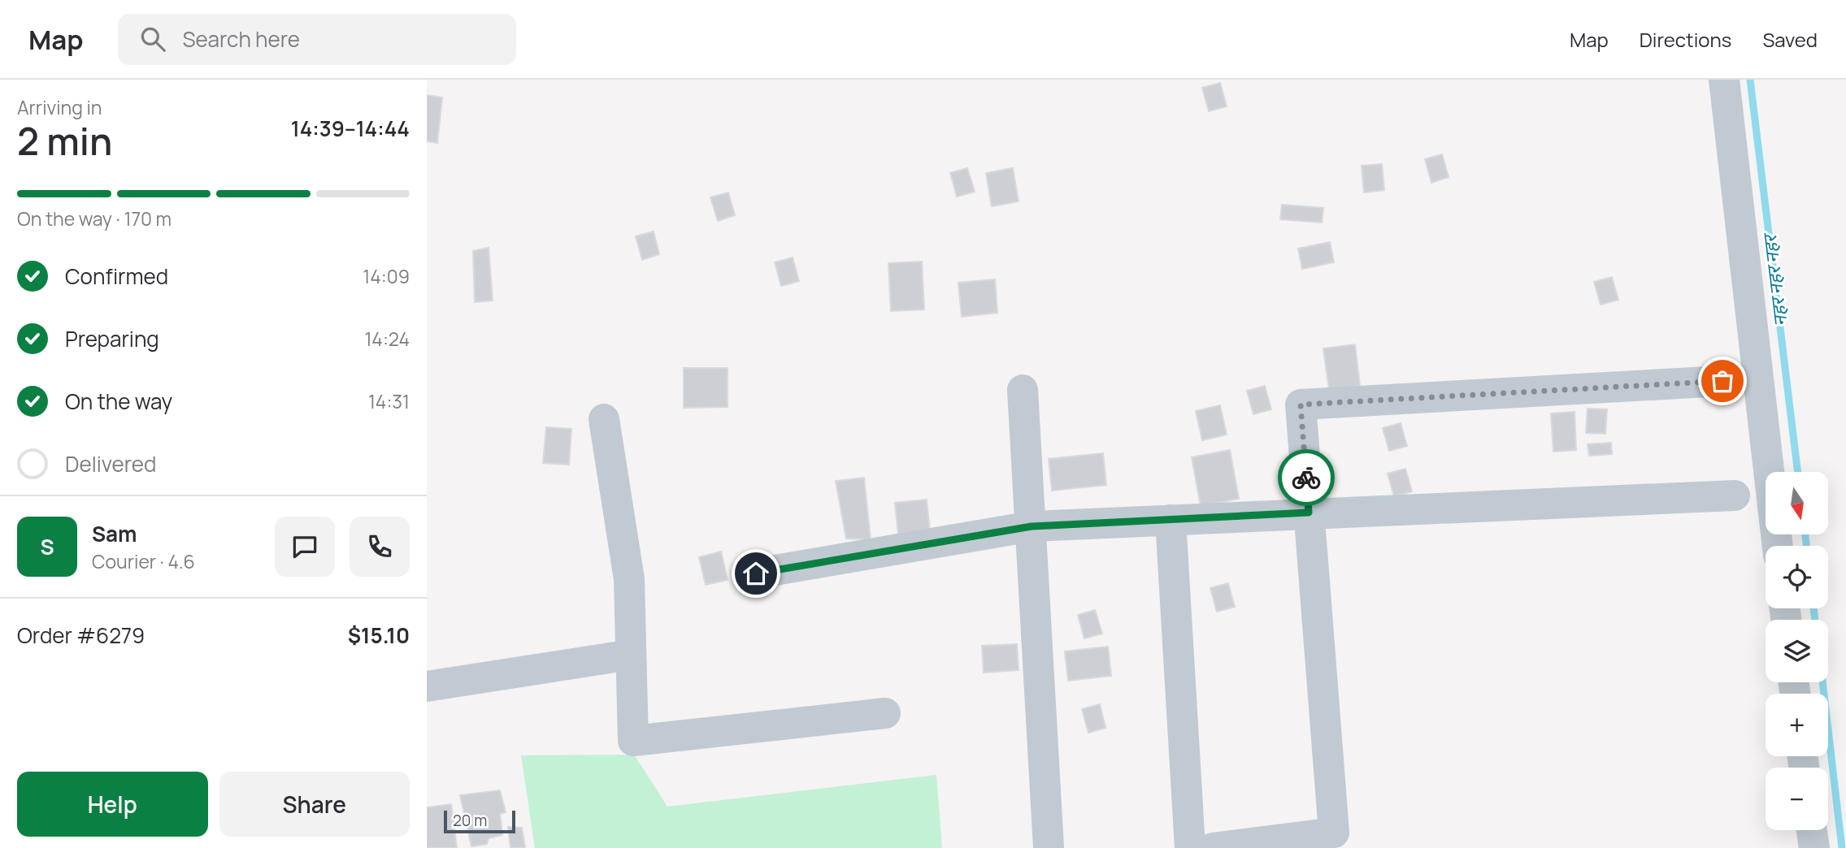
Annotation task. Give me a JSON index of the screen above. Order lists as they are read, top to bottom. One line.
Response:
{"water":["नहर नहर नहर"],"scale_bar":"20 m","north":"bottom","page":{"header":"Map","search":"Search here","nav":["Map","Directions","Saved"],"heading":["2 min","Arriving in","14:39–14:44"],"panel":["Sam","Courier · 4.6","Order #6279","$15.10"],"bar":"On the way · 170 m","list":[["Confirmed","14:09"],["Preparing","14:24"],["On the way","14:31"],"Delivered"],"map_buttons":["+","−"],"round":"S","buttons":["Help","Share"],"scale":"20 m"}}
